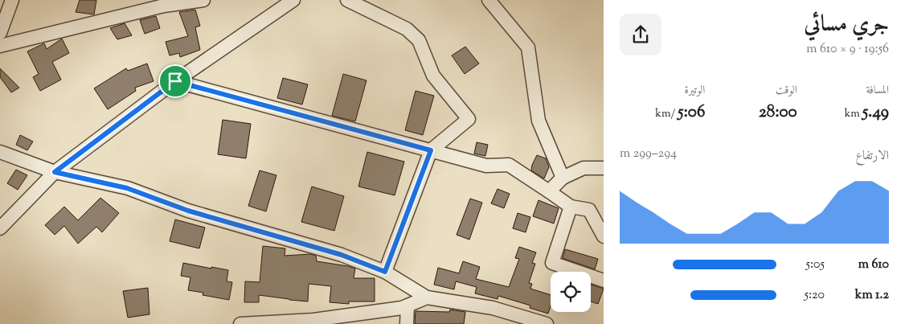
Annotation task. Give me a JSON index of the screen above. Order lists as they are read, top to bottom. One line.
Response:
{"page":{"heading":["جري مسائي","19:56 · 9 × 610 m"],"stats":[["المسافة","5.49 km"],["الوقت","28:00"],["الوتيرة","5:06 /km"]],"chart":["الارتفاع","294–299 m"],"list":[{"name":"610 m","note":"5:05"},{"name":"1.2 km","note":"5:20"}]}}
